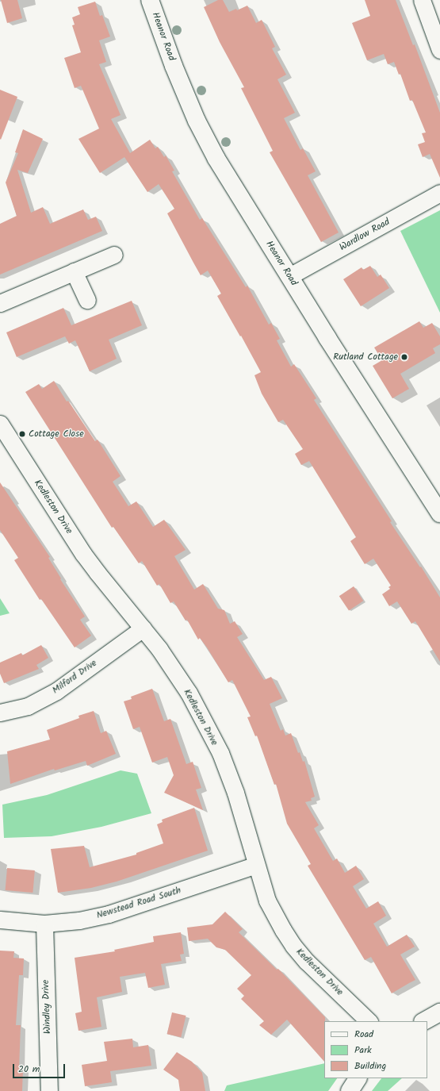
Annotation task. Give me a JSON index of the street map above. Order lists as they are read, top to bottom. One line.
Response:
{"streets":{"main road":["Heanor Road"],"street":["Wardlow Road","Kedleston Drive","Milford Drive","Newstead Road South","Windley Drive"]},"crossings":[["Heanor Road","Wardlow Road"],["Kedleston Drive","Milford Drive"],["Kedleston Drive","Newstead Road South"],["Newstead Road South","Windley Drive"]],"places":["Rutland Cottage","Cottage Close"],"legend":["Road","Park","Building"],"scale_bar":"20 m"}
